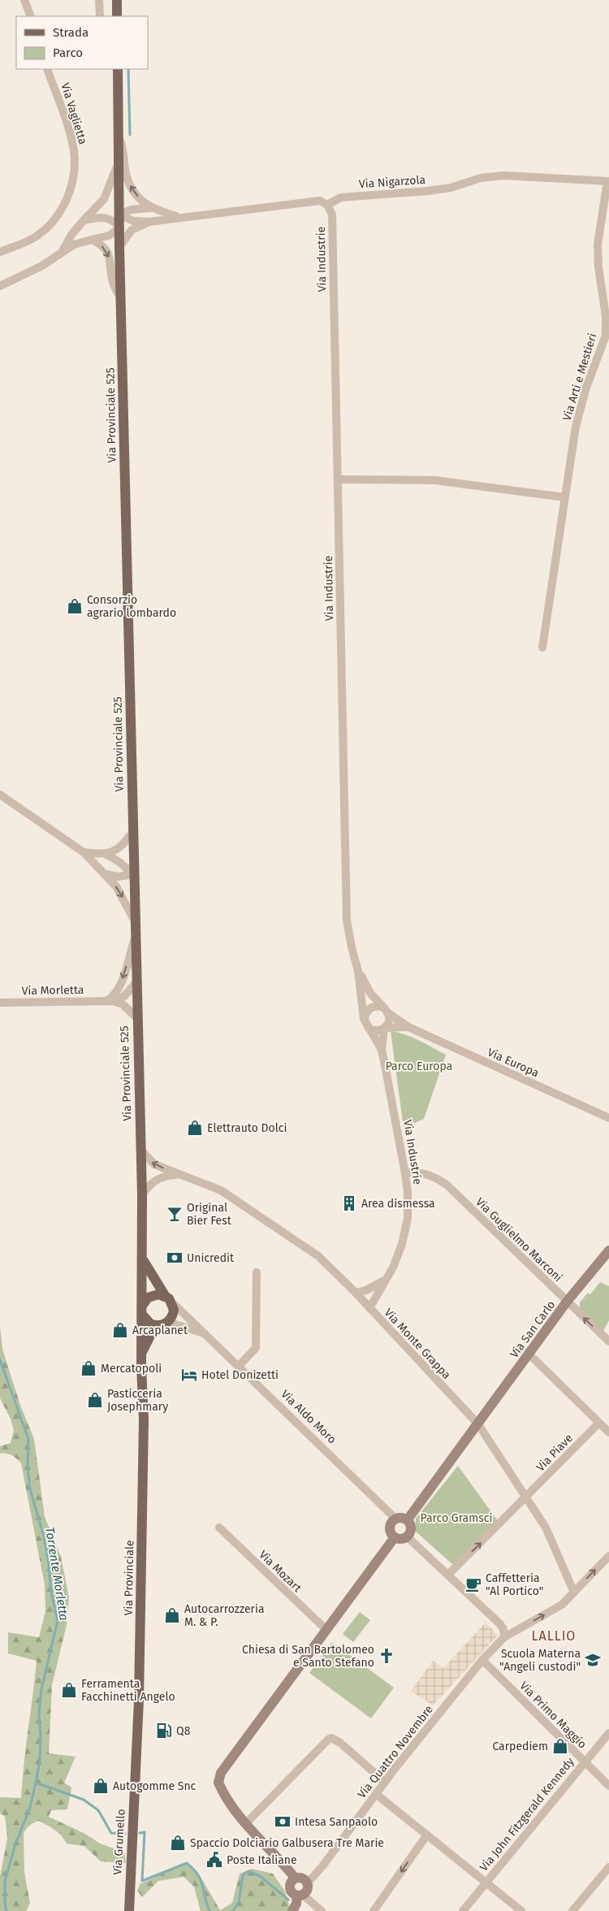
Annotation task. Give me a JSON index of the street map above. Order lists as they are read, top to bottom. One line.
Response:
{"streets":{"main road":["Via Provinciale 525","Via Provinciale","Via Grumello"],"street":["Via Vaglietta","Via Nigarzola","Via Industrie","Via Arti e Mestieri","Via Morletta","Via Europa","Via Guglielmo Marconi","Via San Carlo","Via Monte Grappa","Via Aldo Moro","Via Piave","Via Mozart","Via Primo Maggio","Via Quattro Novembre","Via John Fitzgerald Kennedy"]},"crossings":[["Via Nigarzola","Via Industrie"],["Via Nigarzola","Via Arti e Mestieri"],["Via Industrie","Via Europa"],["Via Industrie","Via Guglielmo Marconi"],["Via Industrie","Via Monte Grappa"],["Via Provinciale 525","Via Aldo Moro"],["Via Provinciale 525","Via Provinciale"],["Via Guglielmo Marconi","Via San Carlo"],["Via San Carlo","Via Monte Grappa"],["Via San Carlo","Via Aldo Moro"],["Via Monte Grappa","Via Piave"],["Via Monte Grappa","Via Quattro Novembre"],["Via Provinciale","Via Grumello"],["Via Primo Maggio","Via Quattro Novembre"],["Via Primo Maggio","Via John Fitzgerald Kennedy"]],"one_way":["Via Piave"],"districts":["LALLIO"],"water":["Torrente Morletta"],"parks":["Parco Europa","Parco Gramsci"],"places":{"shop":["Consorzio agrario lombardo","Elettrauto Dolci","Arcaplanet","Mercatopoli","Pasticceria Josephmary","Autocarrozzeria M. & P.","Ferramenta Facchinetti Angelo","Carpediem","Autogomme Snc","Spaccio Dolciario Galbusera Tre Marie"],"building":["Area dismessa"],"bar":["Original Bier Fest"],"bank":["Unicredit","Intesa Sanpaolo"],"hotel":["Hotel Donizetti"],"cafe":["Caffetteria \"Al Portico\""],"church":["Chiesa di San Bartolomeo e Santo Stefano"],"school or university":["Scuola Materna \"Angeli custodi\""],"fuel station":["Q8"],"public building":["Poste Italiane"]},"legend":["Strada","Parco"]}
